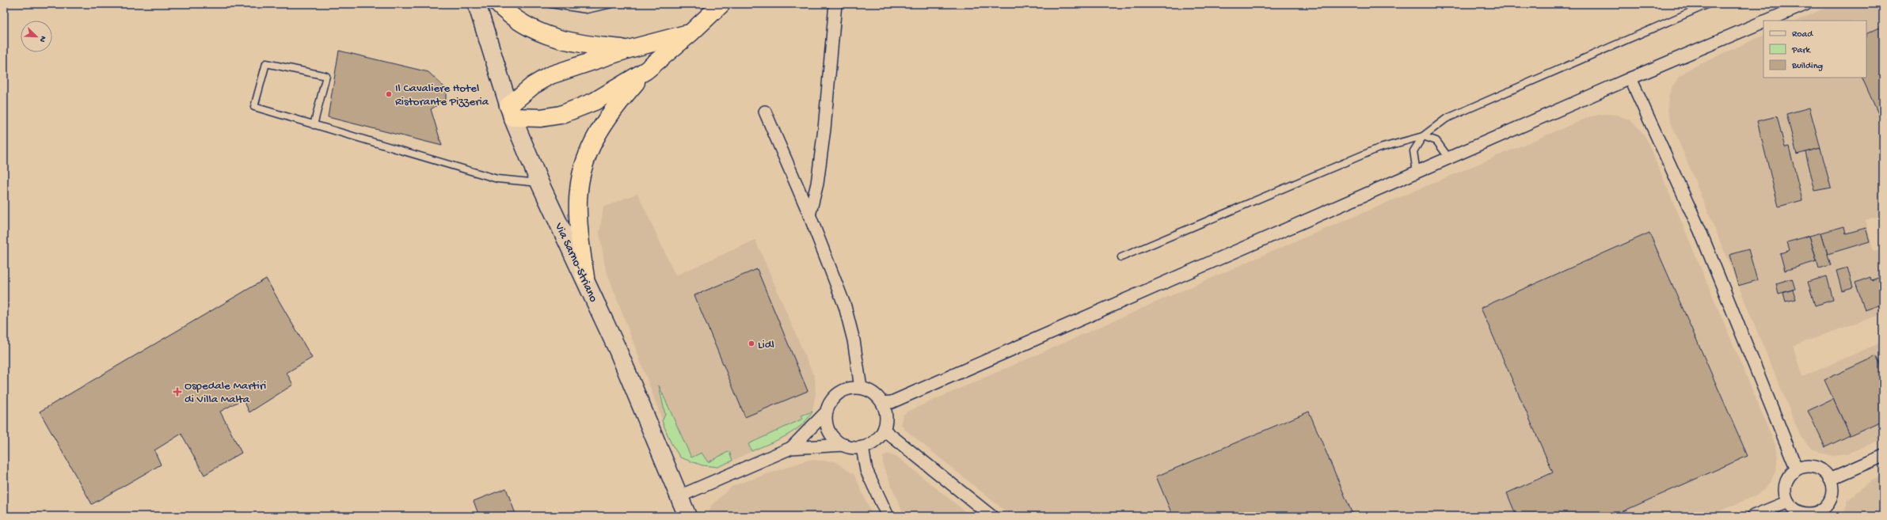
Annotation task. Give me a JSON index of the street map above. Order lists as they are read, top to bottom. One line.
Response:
{"streets":{"main road":["Via Sarno-Striano"]},"places":{"other":["Il Cavaliere Hotel Ristorante Pizzeria","Lidl"],"health":["Ospedale Martiri di Villa Malta"]},"legend":["Road","Park","Building"],"north":"bottom right"}
